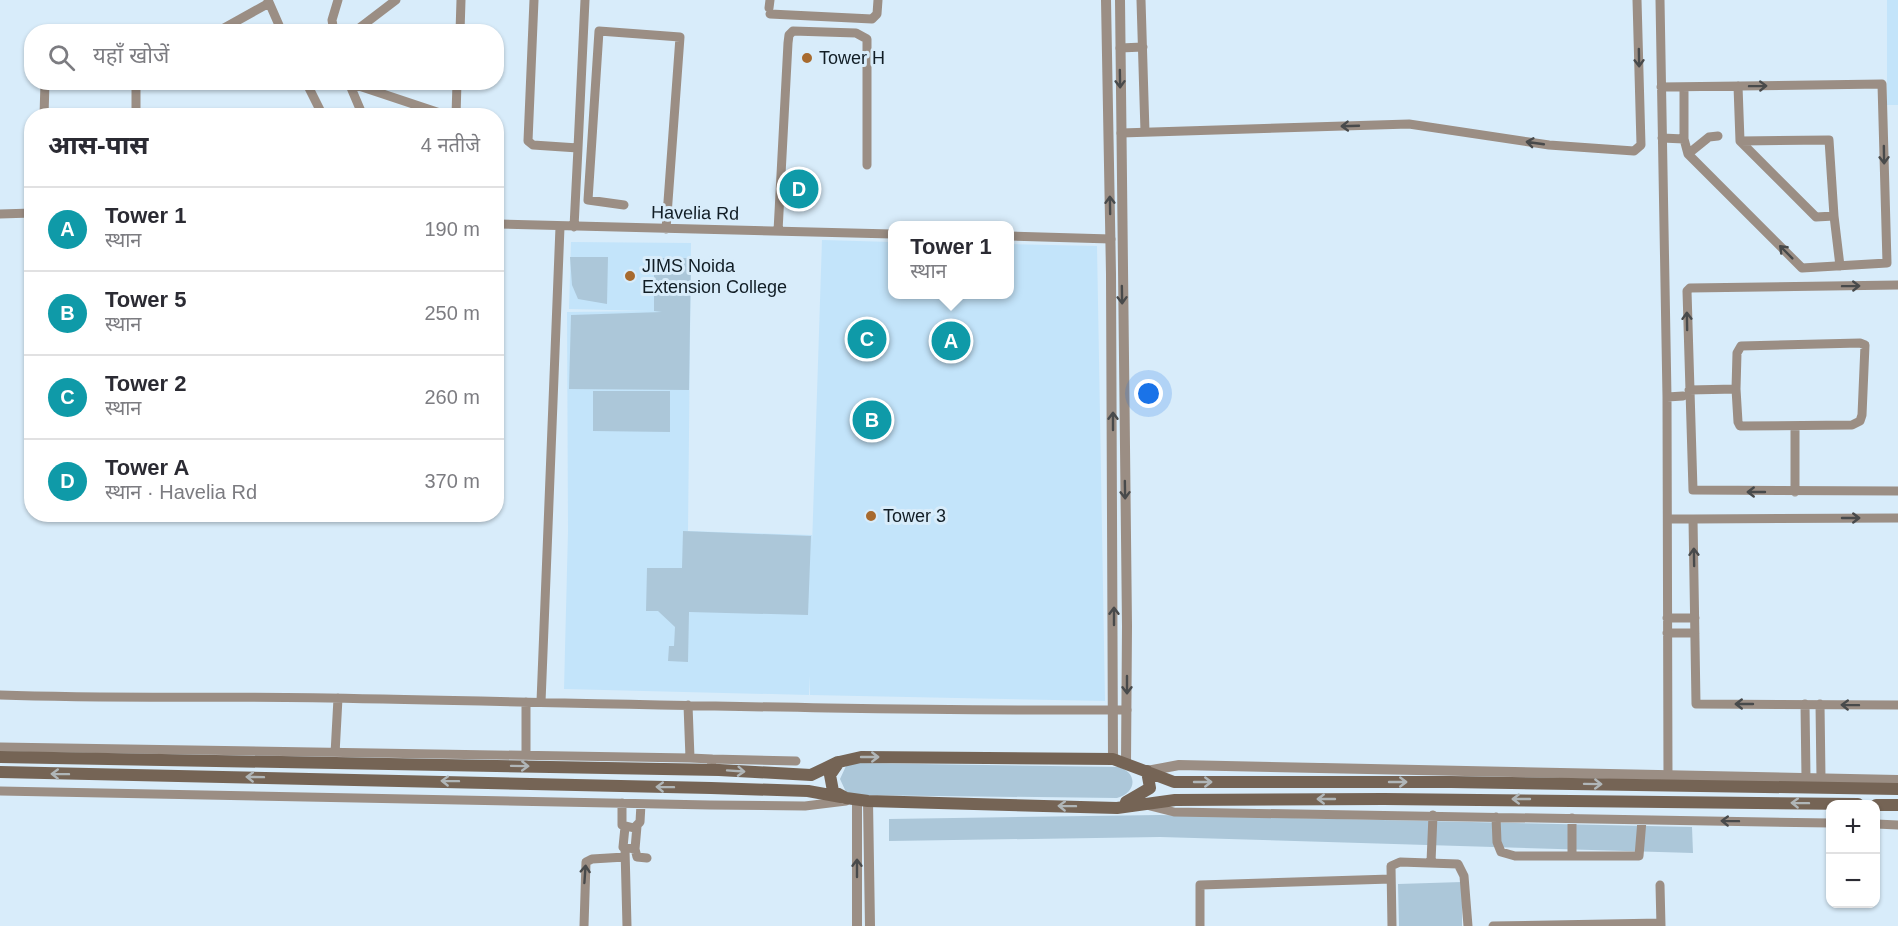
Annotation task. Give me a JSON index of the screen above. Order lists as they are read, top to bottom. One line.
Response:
{"streets":{"street":["Havelia Rd"]},"places":["Tower H","JIMS Noida Extension College","Tower 3"],"page":{"search":"यहाँ खोजें","heading":["आस-पास","4 नतीजे"],"pins":["D","C","A","B"],"list":[{"mark":"A","name":"Tower 1","note":"स्थान","value":"190 m"},{"mark":"B","name":"Tower 5","note":"स्थान","value":"250 m"},{"mark":"C","name":"Tower 2","note":"स्थान","value":"260 m"},{"mark":"D","name":"Tower A","note":"स्थान · Havelia Rd","value":"370 m"}],"popup":["Tower 1","स्थान"],"map_buttons":["+","−"]}}
